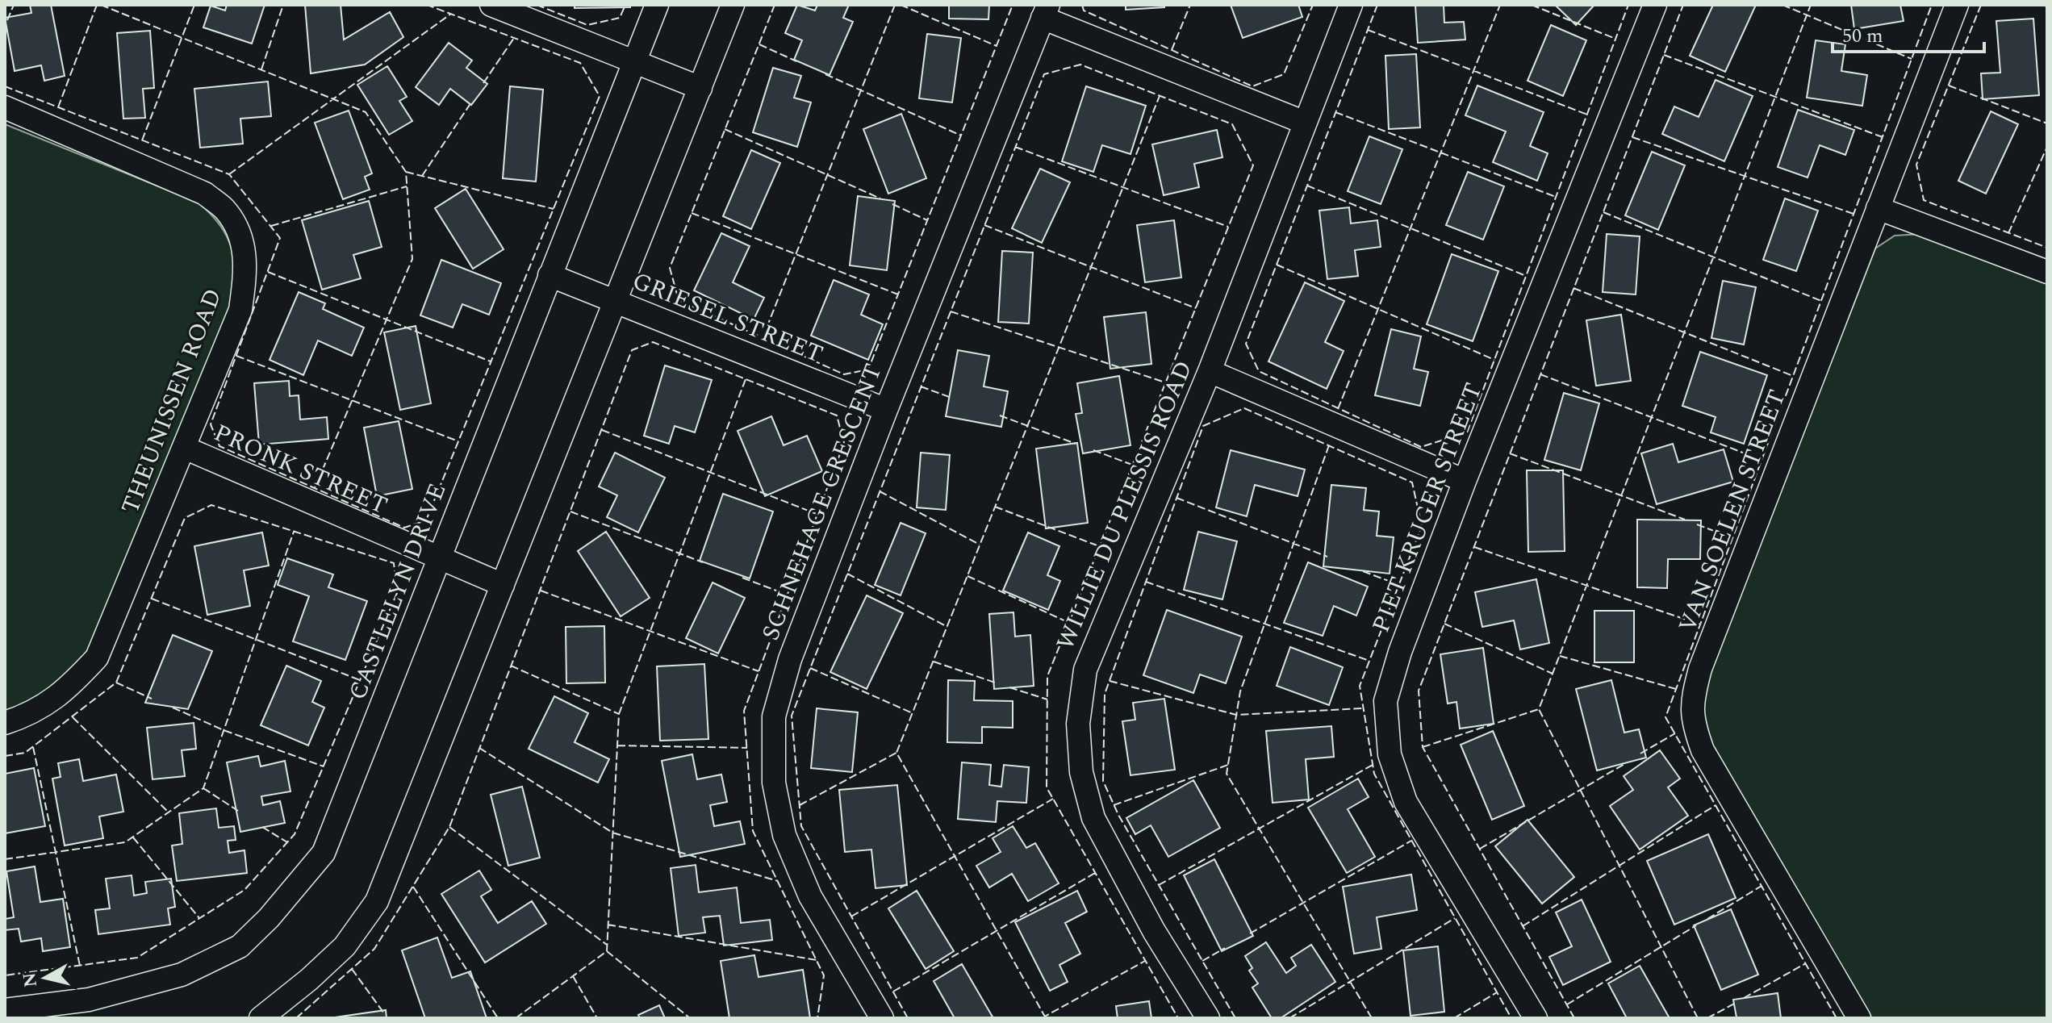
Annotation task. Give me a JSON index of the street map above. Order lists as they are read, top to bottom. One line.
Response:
{"streets":{"street":["GRIESEL STREET","THEUNISSEN ROAD","PRONK STREET","SCHNEHAGE CRESCENT","WILLIE DU PLESSIS ROAD","PIET KRUGER STREET","VAN SOELEN STREET","CASTLELYN DRIVE"]},"crossings":[["GRIESEL STREET","SCHNEHAGE CRESCENT"],["GRIESEL STREET","CASTLELYN DRIVE"],["THEUNISSEN ROAD","PRONK STREET"],["PRONK STREET","CASTLELYN DRIVE"]],"scale_bar":"50 m","north":"left"}
